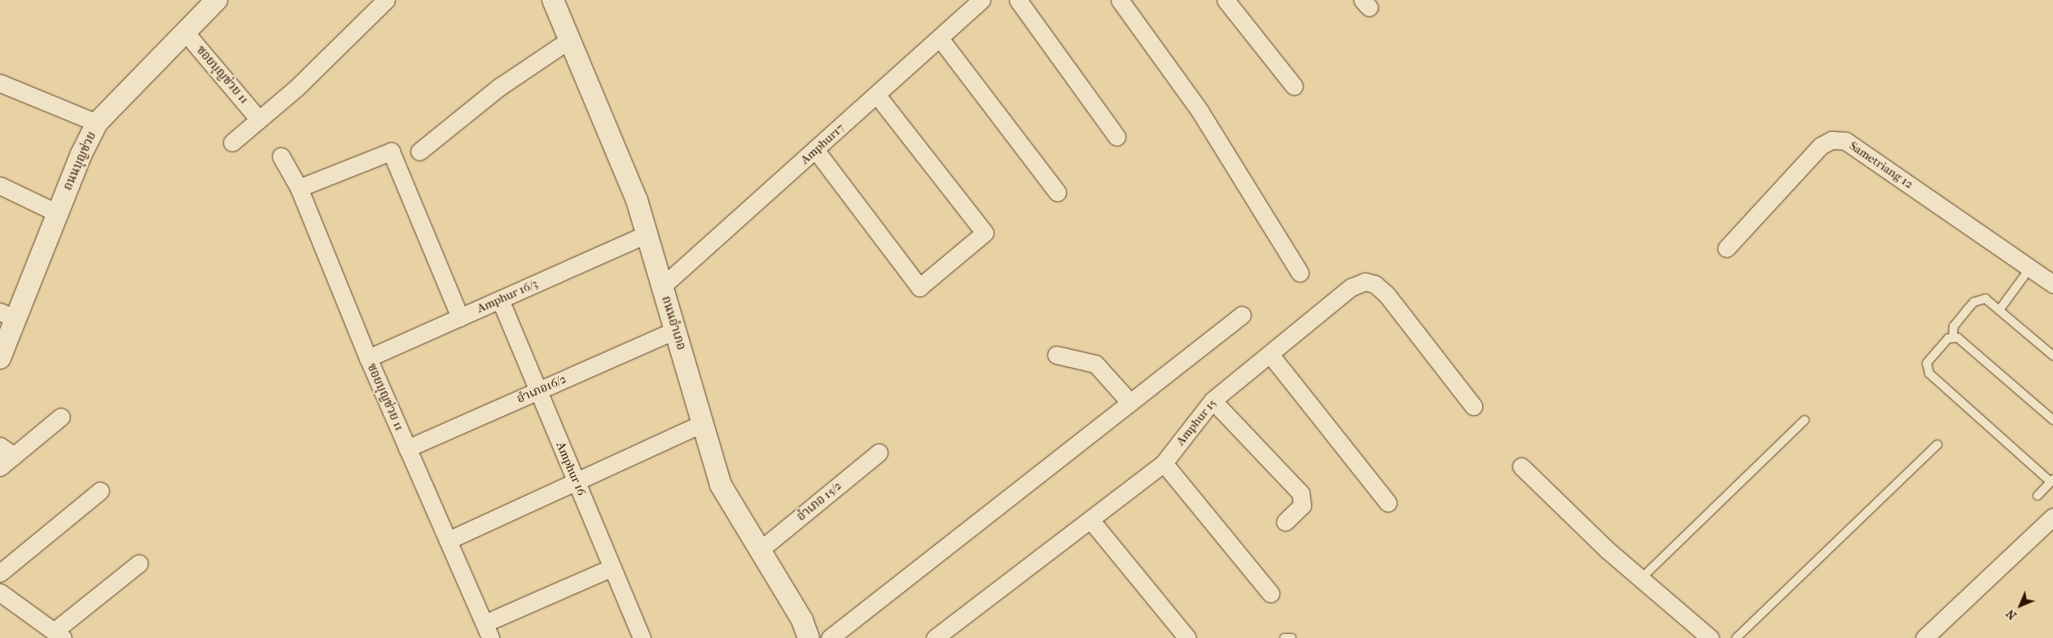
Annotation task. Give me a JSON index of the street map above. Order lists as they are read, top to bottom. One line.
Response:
{"streets":{"street":["ซอยบุญช่วย 11","Amphur17","ถนนบุญช่วย","Sametriang 12","Amphur 16/3","ถนนอำเภอ","อำเภอ16/2","Amphur 15","Amphur 16","อำเภอ 15/2"]},"crossings":[["ซอยบุญช่วย 11","ถนนบุญช่วย"],["ซอยบุญช่วย 11","Amphur 16/3"],["ซอยบุญช่วย 11","อำเภอ16/2"],["Amphur17","ถนนอำเภอ"],["Amphur 16/3","ถนนอำเภอ"],["Amphur 16/3","Amphur 16"],["ถนนอำเภอ","อำเภอ16/2"],["ถนนอำเภอ","อำเภอ 15/2"],["อำเภอ16/2","Amphur 16"]],"north":"bottom left"}
